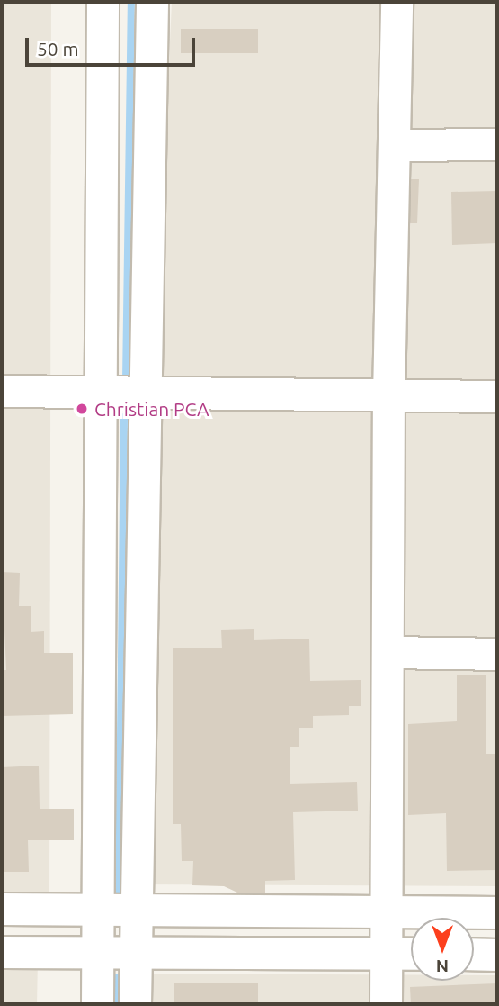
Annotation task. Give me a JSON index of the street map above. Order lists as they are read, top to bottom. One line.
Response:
{"places":["Christian PCA"],"scale_bar":"50 m","north":"bottom"}
